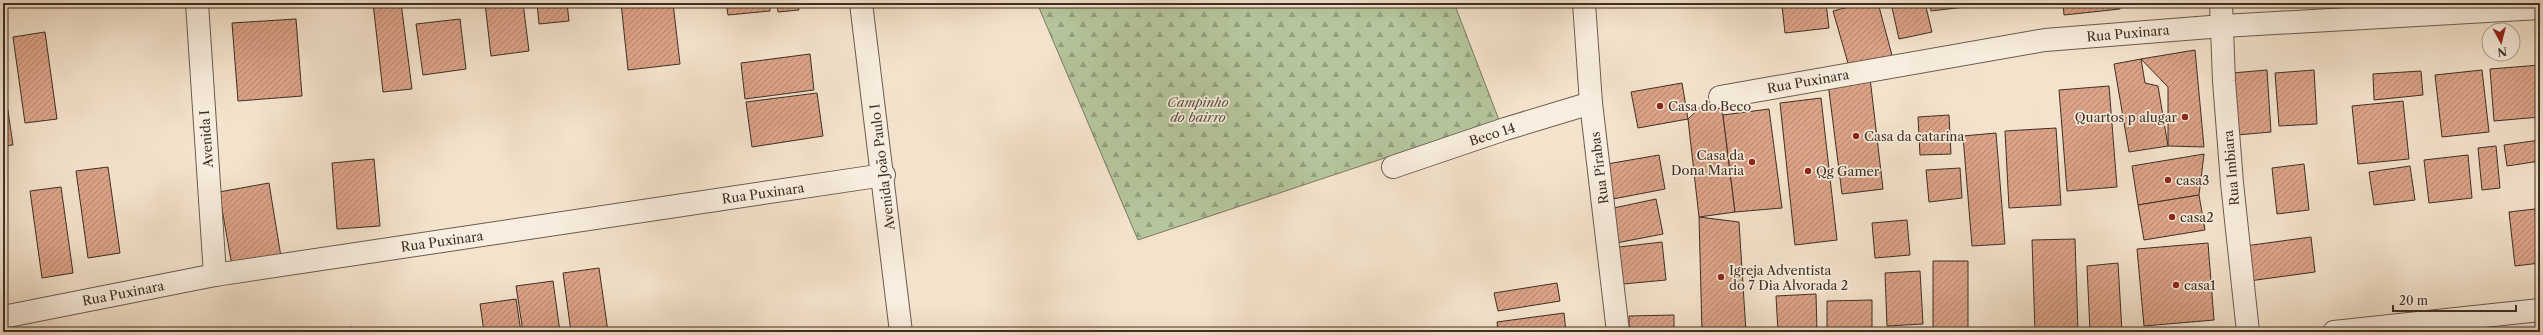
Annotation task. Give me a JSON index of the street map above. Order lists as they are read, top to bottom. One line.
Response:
{"streets":{"street":["Rua Puxinara","Beco 14","Avenida I","Avenida João Paulo I","Rua Pirabas","Rua Imbiara"]},"crossings":[["Rua Puxinara","Avenida I"],["Rua Puxinara","Avenida João Paulo I"],["Rua Puxinara","Rua Imbiara"],["Beco 14","Rua Pirabas"]],"parks":["Campinho do bairro"],"places":["Casa do Beco","Quartos p alugar","Casa da catarina","Casa da Dona Maria","Qg Gamer","casa3","casa2","Igreja Adventista do 7 Dia Alvorada 2","casa1"],"scale_bar":"20 m","north":"bottom"}
